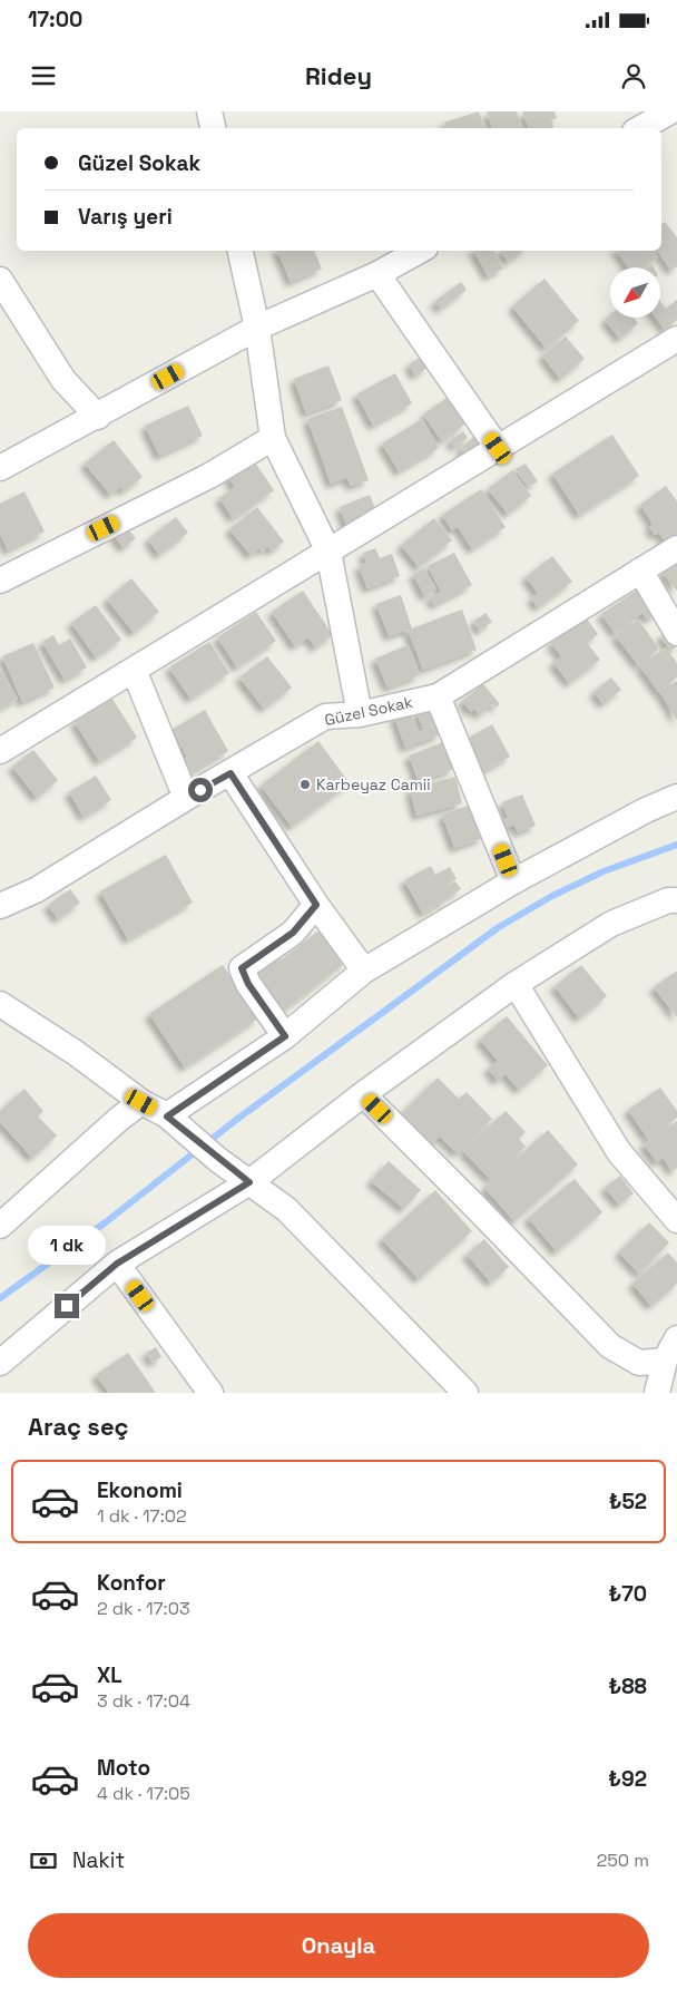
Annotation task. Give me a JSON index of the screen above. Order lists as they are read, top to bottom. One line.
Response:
{"streets":{"street":["Güzel Sokak"]},"places":["Karbeyaz Camii"],"north":"bottom left","page":{"status":"17:00","header":"Ridey","banner":["Güzel Sokak","Varış yeri"],"bubble":"1 dk","heading":"Araç seç","list":[{"name":"Ekonomi","note":"1 dk · 17:02","value":"₺52"},{"name":"Konfor","note":"2 dk · 17:03","value":"₺70"},{"name":"XL","note":"3 dk · 17:04","value":"₺88"},{"name":"Moto","note":"4 dk · 17:05","value":"₺92"}],"pay":["Nakit","250 m"],"buttons":"Onayla"}}
